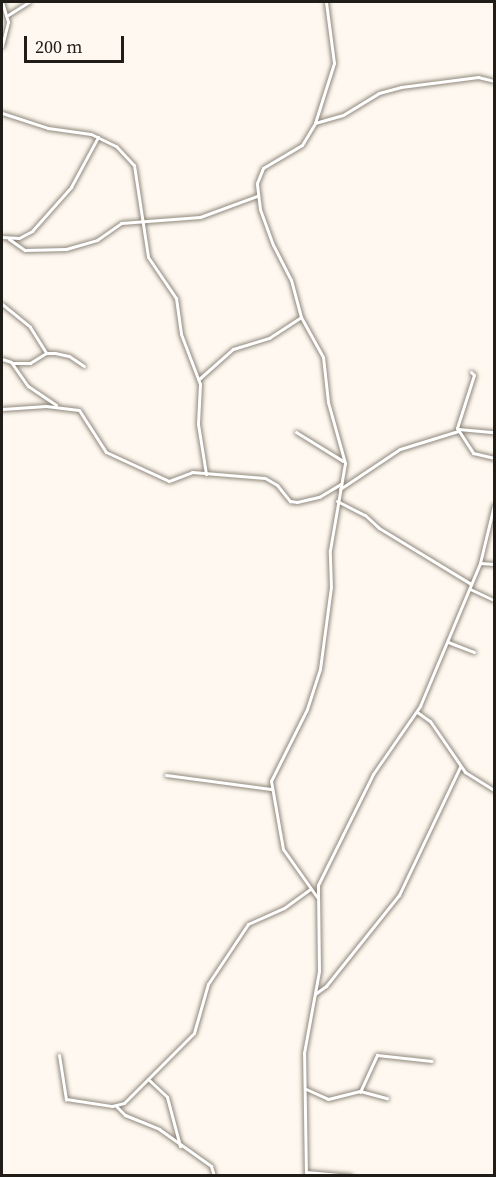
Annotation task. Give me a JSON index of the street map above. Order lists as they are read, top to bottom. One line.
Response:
{"scale_bar":"200 m"}
